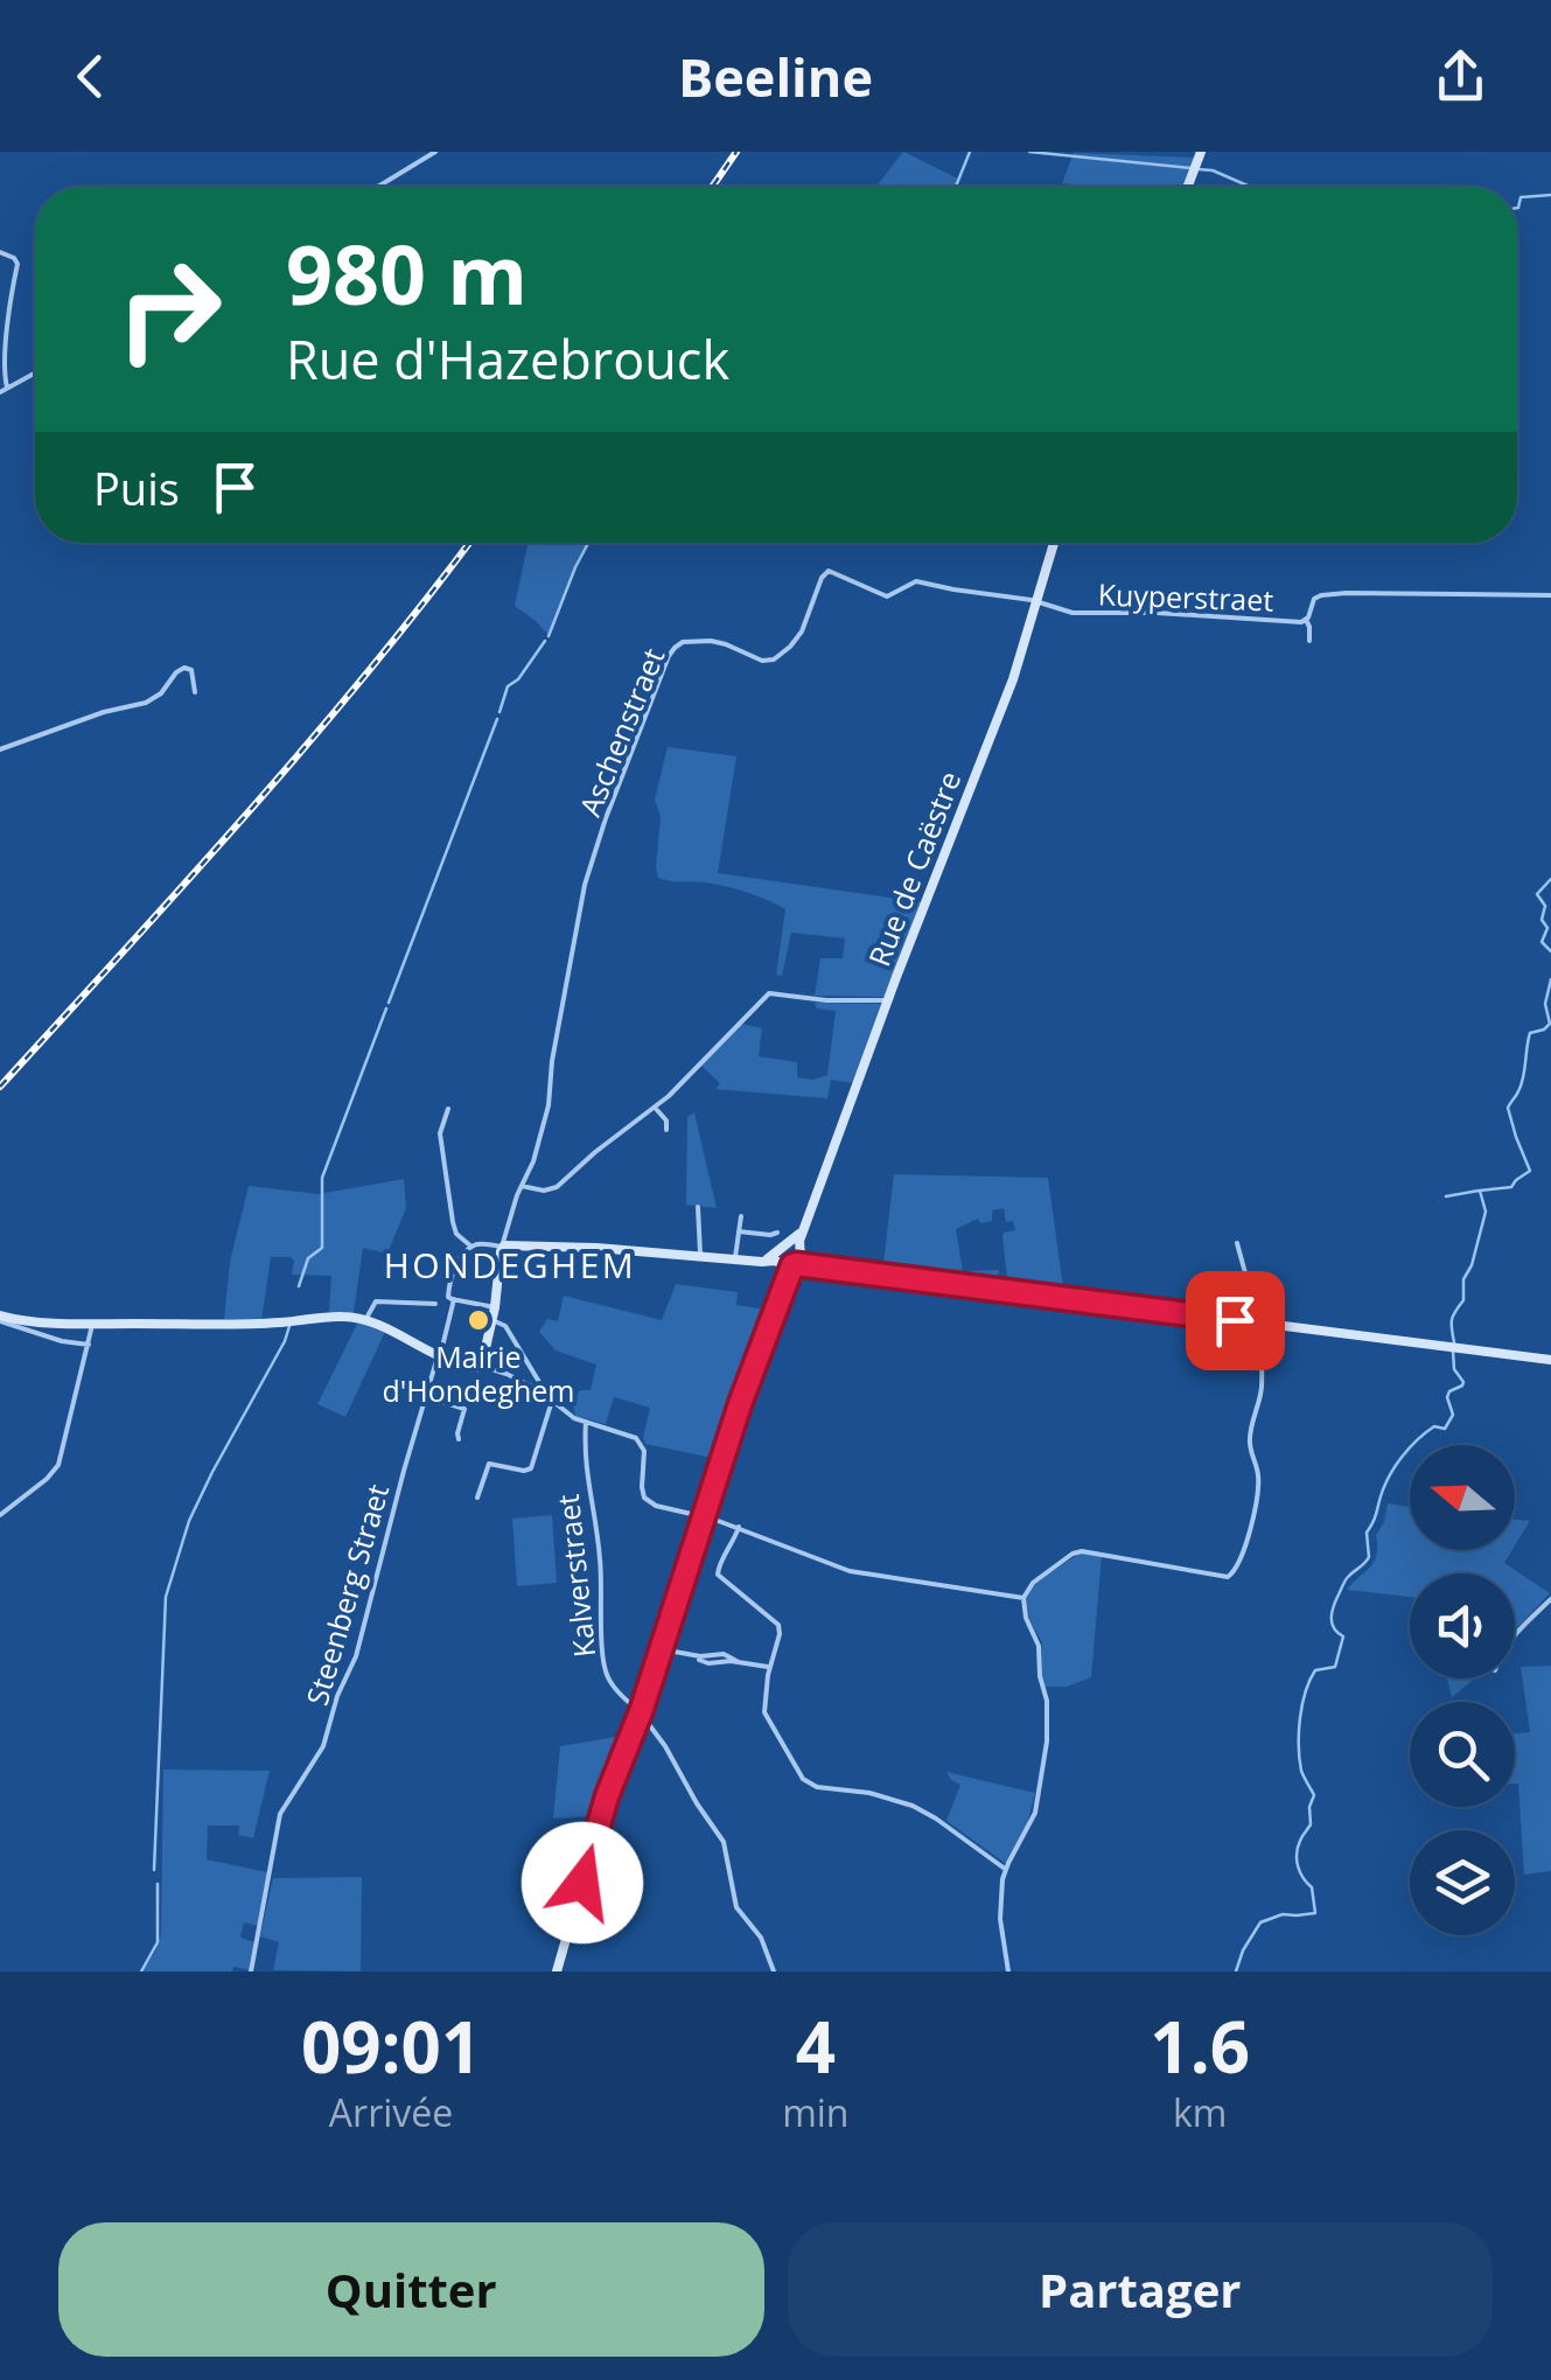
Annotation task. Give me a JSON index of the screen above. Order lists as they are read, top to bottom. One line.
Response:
{"streets":{"street":["Kuyperstraet","Aschenstraet","Rue de Caëstre","Kalverstraet","Steenberg Straet"]},"crossings":[["Kuyperstraet","Aschenstraet"],["Kuyperstraet","Rue de Caëstre"],["Aschenstraet","Rue de Caëstre"]],"districts":["HONDEGHEM"],"places":["Mairie d'Hondeghem"],"north":"left","page":{"header":"Beeline","turn":["980 m","Rue d'Hazebrouck"],"then":"Puis","eta":["09:01","Arrivée","4","min","1.6","km"],"buttons":["Quitter","Partager"]}}
